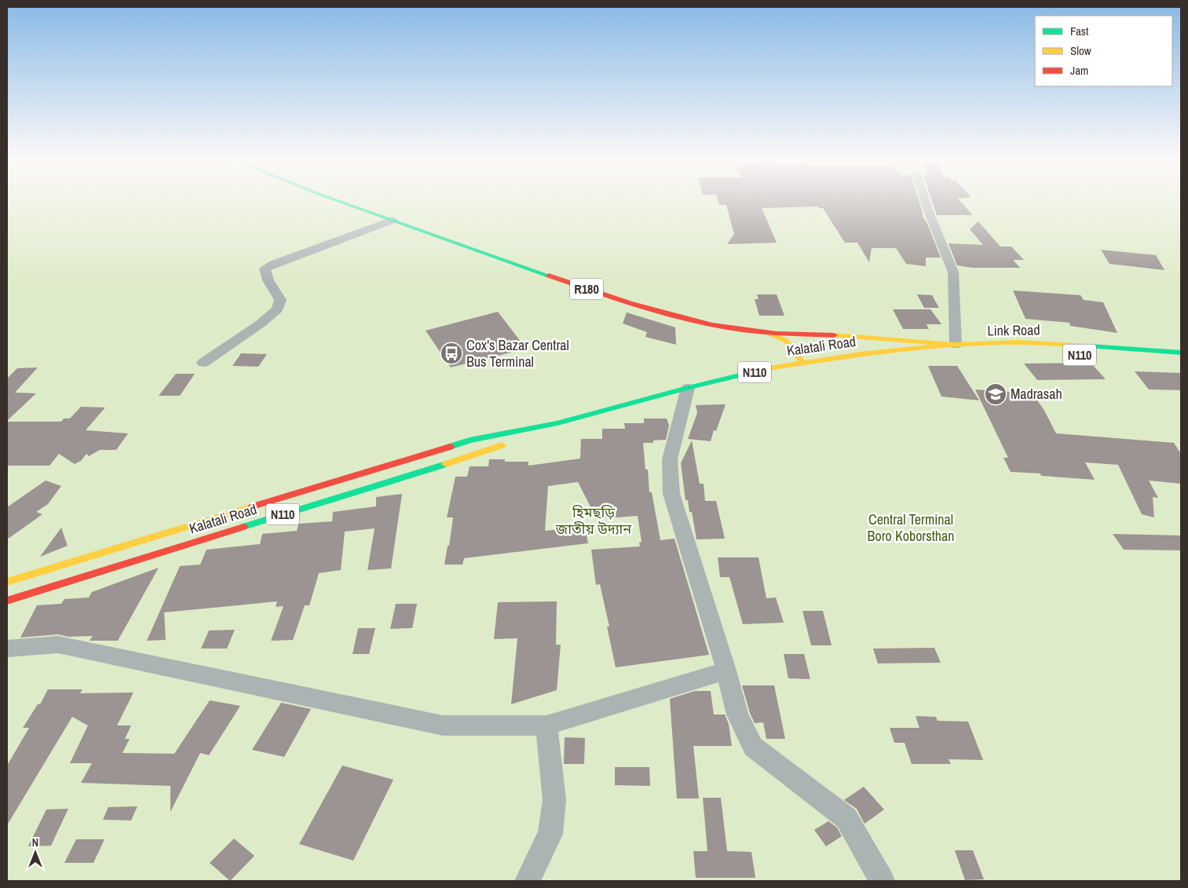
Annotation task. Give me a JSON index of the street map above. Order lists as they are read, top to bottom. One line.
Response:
{"streets":{"main road":["R180","Link Road","Kalatali Road","N110"]},"crossings":[["R180","Kalatali Road"],["Link Road","Kalatali Road"]],"parks":["হিমছড়ি জাতীয় উদ্যান","Central Terminal Boro Koborsthan"],"places":{"bus stop":["Cox's Bazar Central Bus Terminal"],"school or university":["Madrasah"]},"legend":["Fast","Slow","Jam"],"north":"top"}
